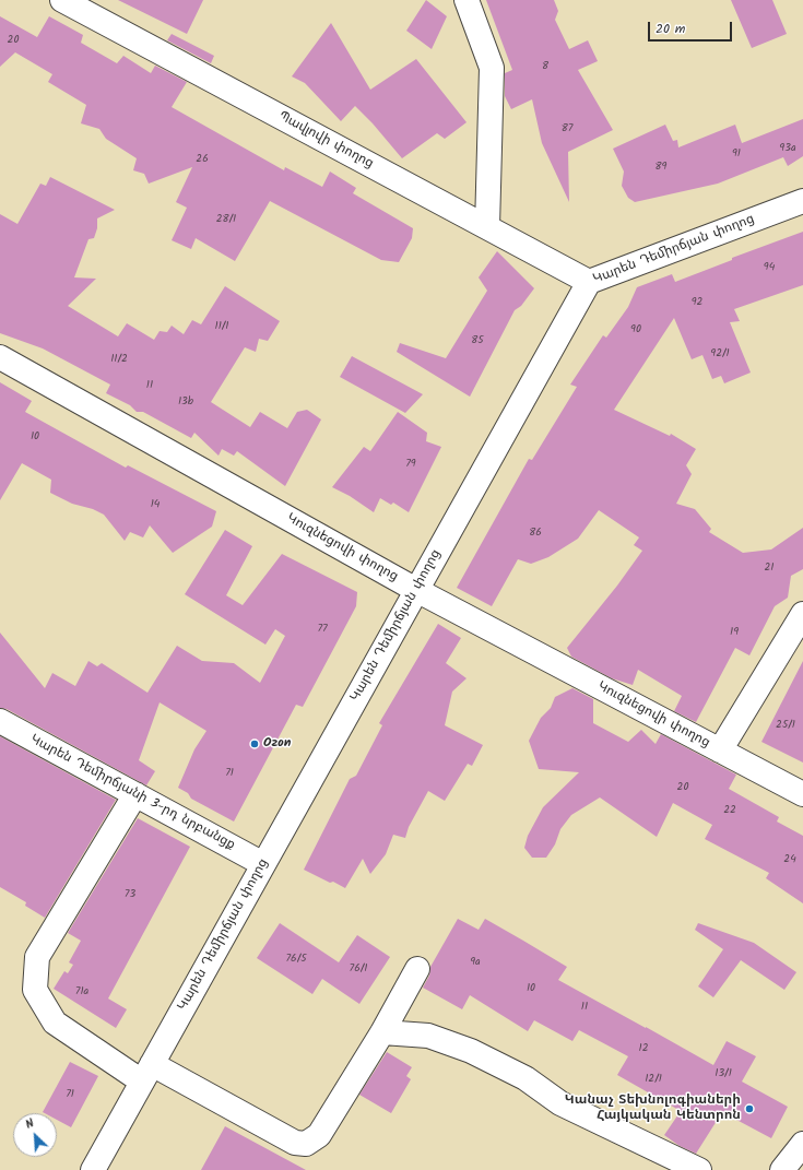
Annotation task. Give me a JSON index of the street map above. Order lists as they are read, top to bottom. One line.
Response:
{"streets":{"street":["Պավլովի փողոց","Կարեն Դեմիրճյան փողոց","Կուզնեցովի փողոց","Կարեն Դեմիրճյանի 3-րդ նրբանցք"]},"crossings":[["Պավլովի փողոց","Կարեն Դեմիրճյան փողոց"],["Կարեն Դեմիրճյան փողոց","Կուզնեցովի փողոց"],["Կարեն Դեմիրճյան փողոց","Կարեն Դեմիրճյանի 3-րդ նրբանցք"]],"places":["Ozon","Կանաչ Տեխնոլոգիաների Հայկական Կենտրոն"],"house_numbers":["20","8","87","93a","91","26","89","28/1","94","92","11/1","90","85","92/1","11/2","11","13b","10","79","14","86","21","77","19","25/1","71","20","22","24","73","76/5","9a","76/1","10","71a","11","12","13/1","12/1","71"],"scale_bar":"20 m","north":"top left"}
